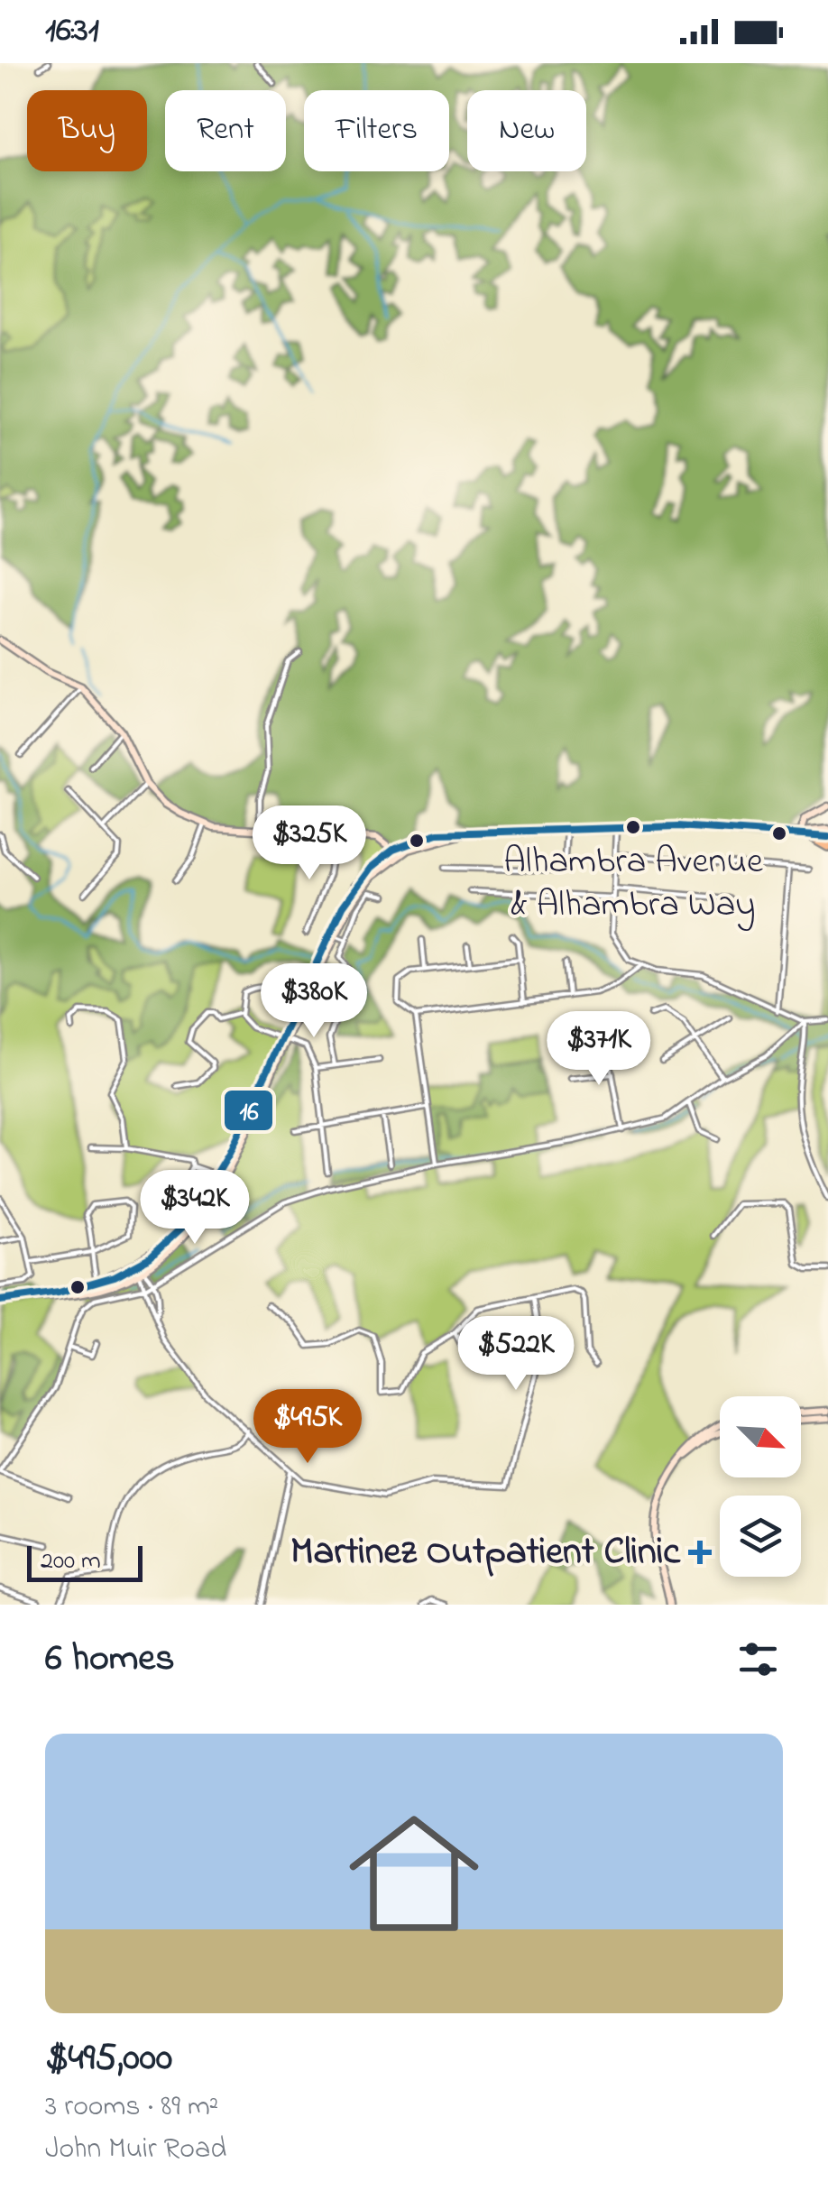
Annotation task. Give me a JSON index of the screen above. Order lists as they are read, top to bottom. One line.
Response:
{"places":{"other":["Alhambra Avenue & Alhambra Way"],"health":["Martinez Outpatient Clinic"]},"lines":["transit line 16"],"scale_bar":"200 m","north":"bottom right","page":{"status":"16:31","chip":["Buy","Rent","Filters","New"],"price":["$325K","$380K","$371K","$342K","$522K","$495K"],"scale":"200 m","heading":"6 homes","list":[{"name":"$495,000","note":"3 rooms · 89 m² · John Muir Road"}]}}
